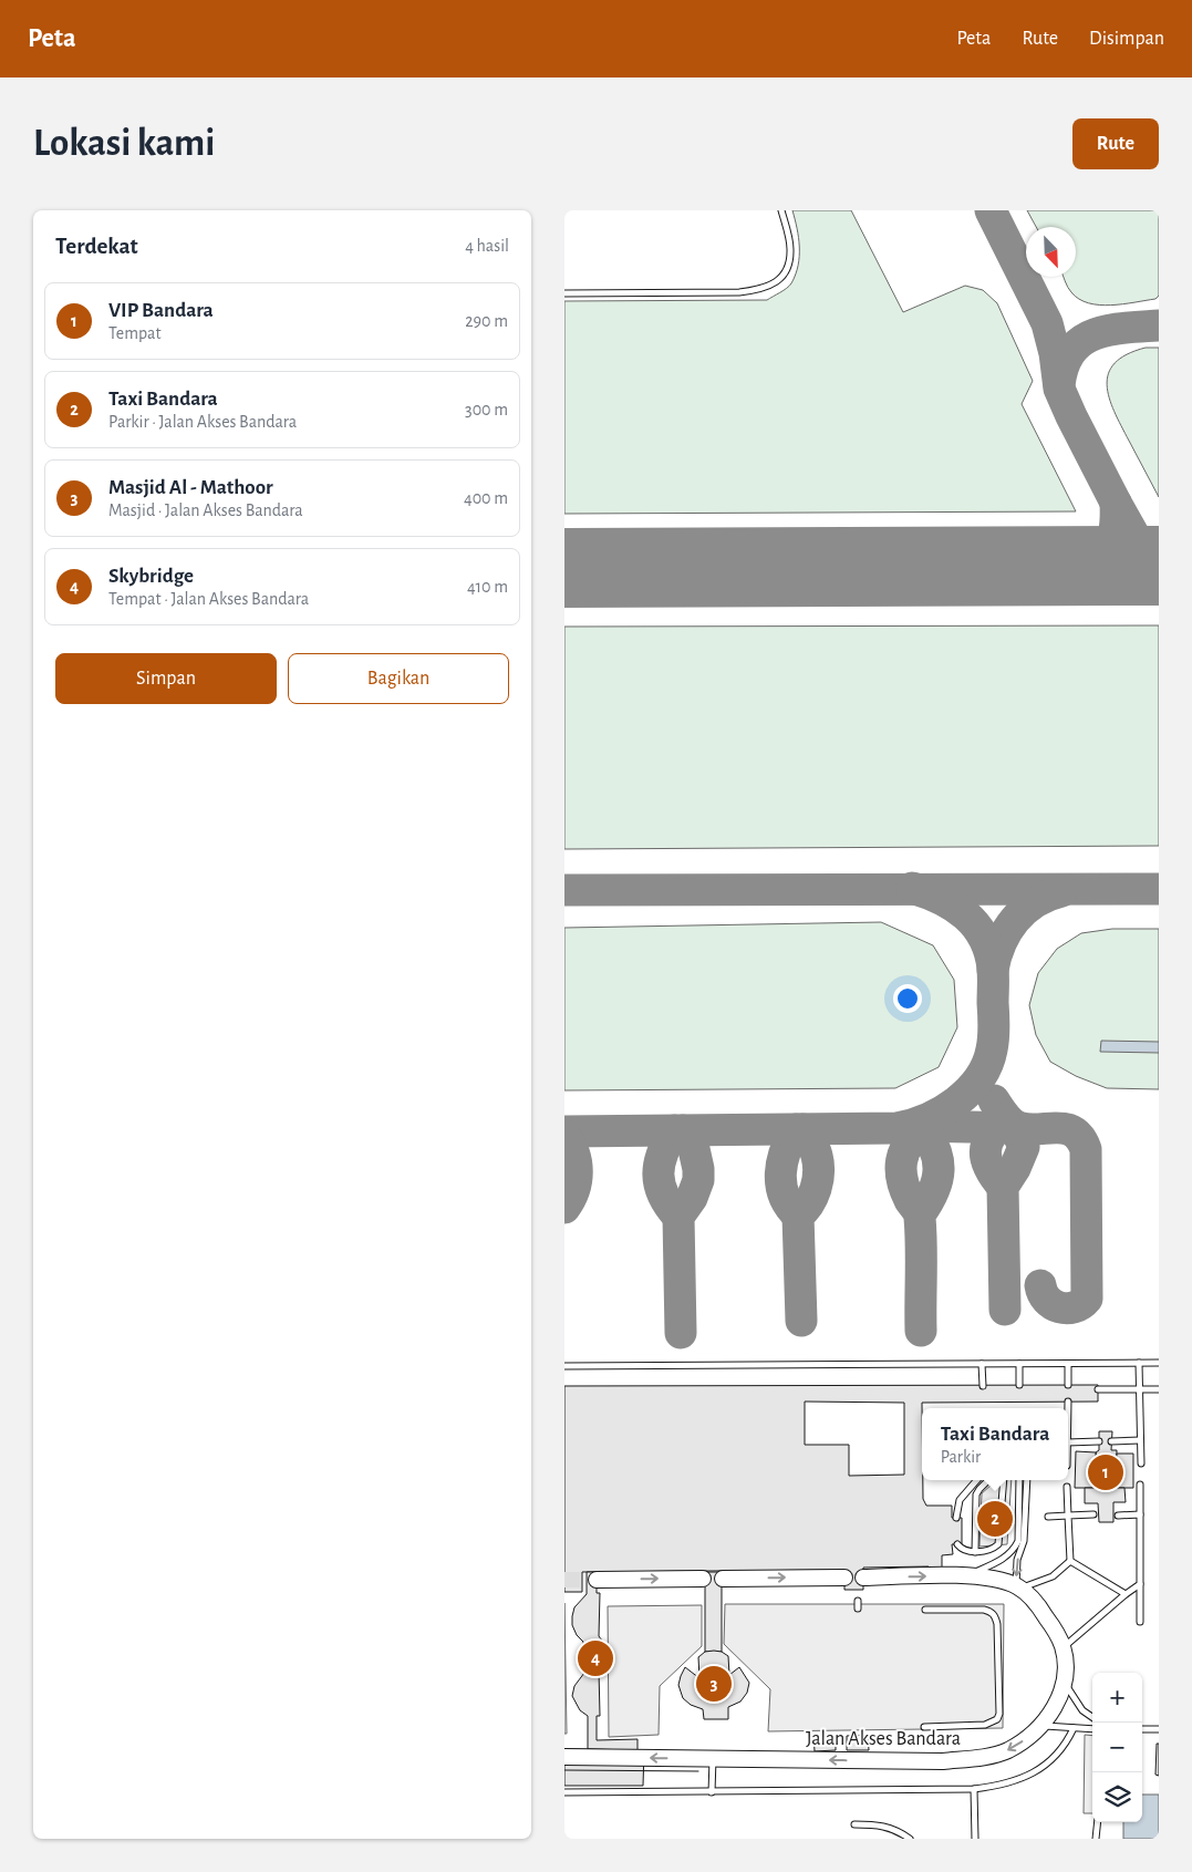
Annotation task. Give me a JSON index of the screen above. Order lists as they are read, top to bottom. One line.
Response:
{"streets":{"street":["Jalan Akses Bandara"]},"one_way":["Jalan Akses Bandara"],"north":"bottom right","page":{"header":"Peta","nav":["Peta","Rute","Disimpan"],"buttons":["Rute",["Simpan","Bagikan"]],"title":"Lokasi kami","heading":["Terdekat","4 hasil"],"list":[{"mark":"1","name":"VIP Bandara","note":"Tempat","value":"290 m"},{"mark":"2","name":"Taxi Bandara","note":"Parkir · Jalan Akses Bandara","value":"300 m"},{"mark":"3","name":"Masjid Al - Mathoor","note":"Masjid · Jalan Akses Bandara","value":"400 m"},{"mark":"4","name":"Skybridge","note":"Tempat · Jalan Akses Bandara","value":"410 m"}],"popup":["Taxi Bandara","Parkir"],"pins":["1","2","4","3"],"map_buttons":["+","−"]}}
